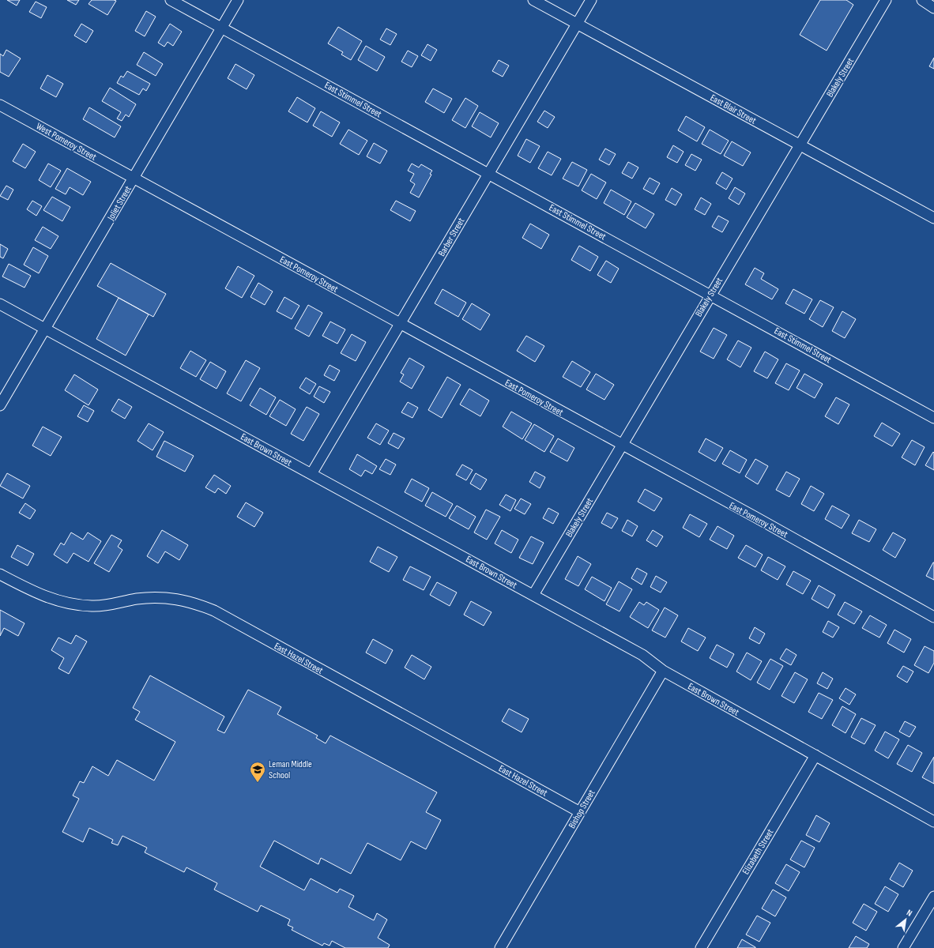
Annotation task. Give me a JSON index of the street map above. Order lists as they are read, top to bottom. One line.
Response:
{"streets":{"street":["Blakely Street","East Stimmel Street","East Blair Street","West Pomeroy Street","Joliet Street","Barber Street","East Pomeroy Street","East Brown Street","East Hazel Street","Bishop Street","Elizabeth Street"]},"crossings":[["Blakely Street","East Stimmel Street"],["Blakely Street","East Blair Street"],["Blakely Street","East Pomeroy Street"],["Blakely Street","East Brown Street"],["East Stimmel Street","Joliet Street"],["East Stimmel Street","Barber Street"],["East Blair Street","Barber Street"],["West Pomeroy Street","Joliet Street"],["West Pomeroy Street","East Pomeroy Street"],["Joliet Street","East Pomeroy Street"],["Joliet Street","East Brown Street"],["Barber Street","East Pomeroy Street"],["Barber Street","East Brown Street"],["East Brown Street","Bishop Street"],["East Brown Street","Elizabeth Street"],["East Hazel Street","Bishop Street"]],"places":{"school or university":["Leman Middle School"]},"north":"top right"}
